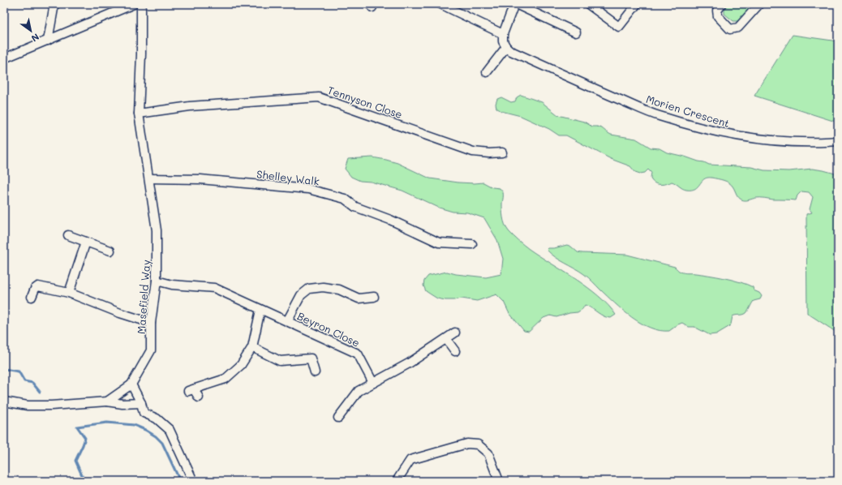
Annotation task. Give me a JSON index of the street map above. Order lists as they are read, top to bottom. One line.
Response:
{"streets":{"street":["Tennyson Close","Morien Crescent","Shelley Walk","Masefield Way","Beyron Close"]},"crossings":[["Tennyson Close","Masefield Way"],["Shelley Walk","Masefield Way"],["Masefield Way","Beyron Close"]],"north":"bottom right"}
